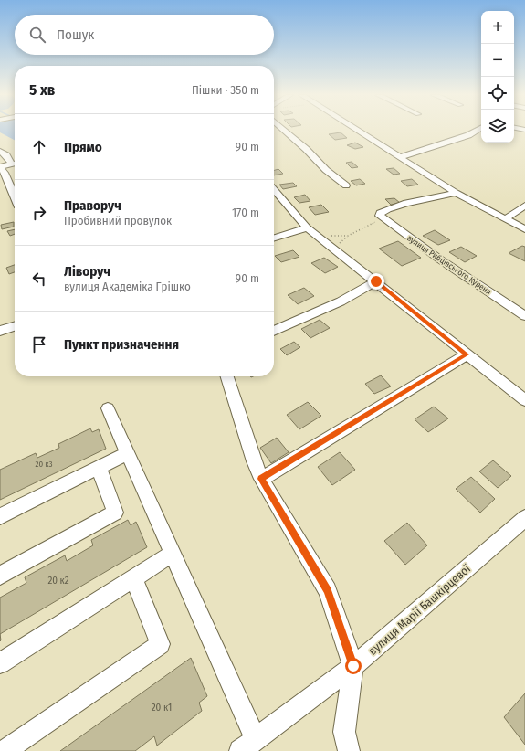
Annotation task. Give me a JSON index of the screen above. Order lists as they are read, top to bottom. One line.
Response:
{"streets":{"street":["вулиця Рибцівського Куреня","вулиця Марії Башкірцевої"]},"house_numbers":["20 к3","20 к2","20 к1"],"page":{"map_buttons":["+","−"],"search":"Пошук","heading":["5 хв","Пішки · 350 m"],"list":[["Прямо","90 m"],["Праворуч","Пробивний провулок","170 m"],["Ліворуч","вулиця Академіка Грішко","90 m"],"Пункт призначення"]}}
